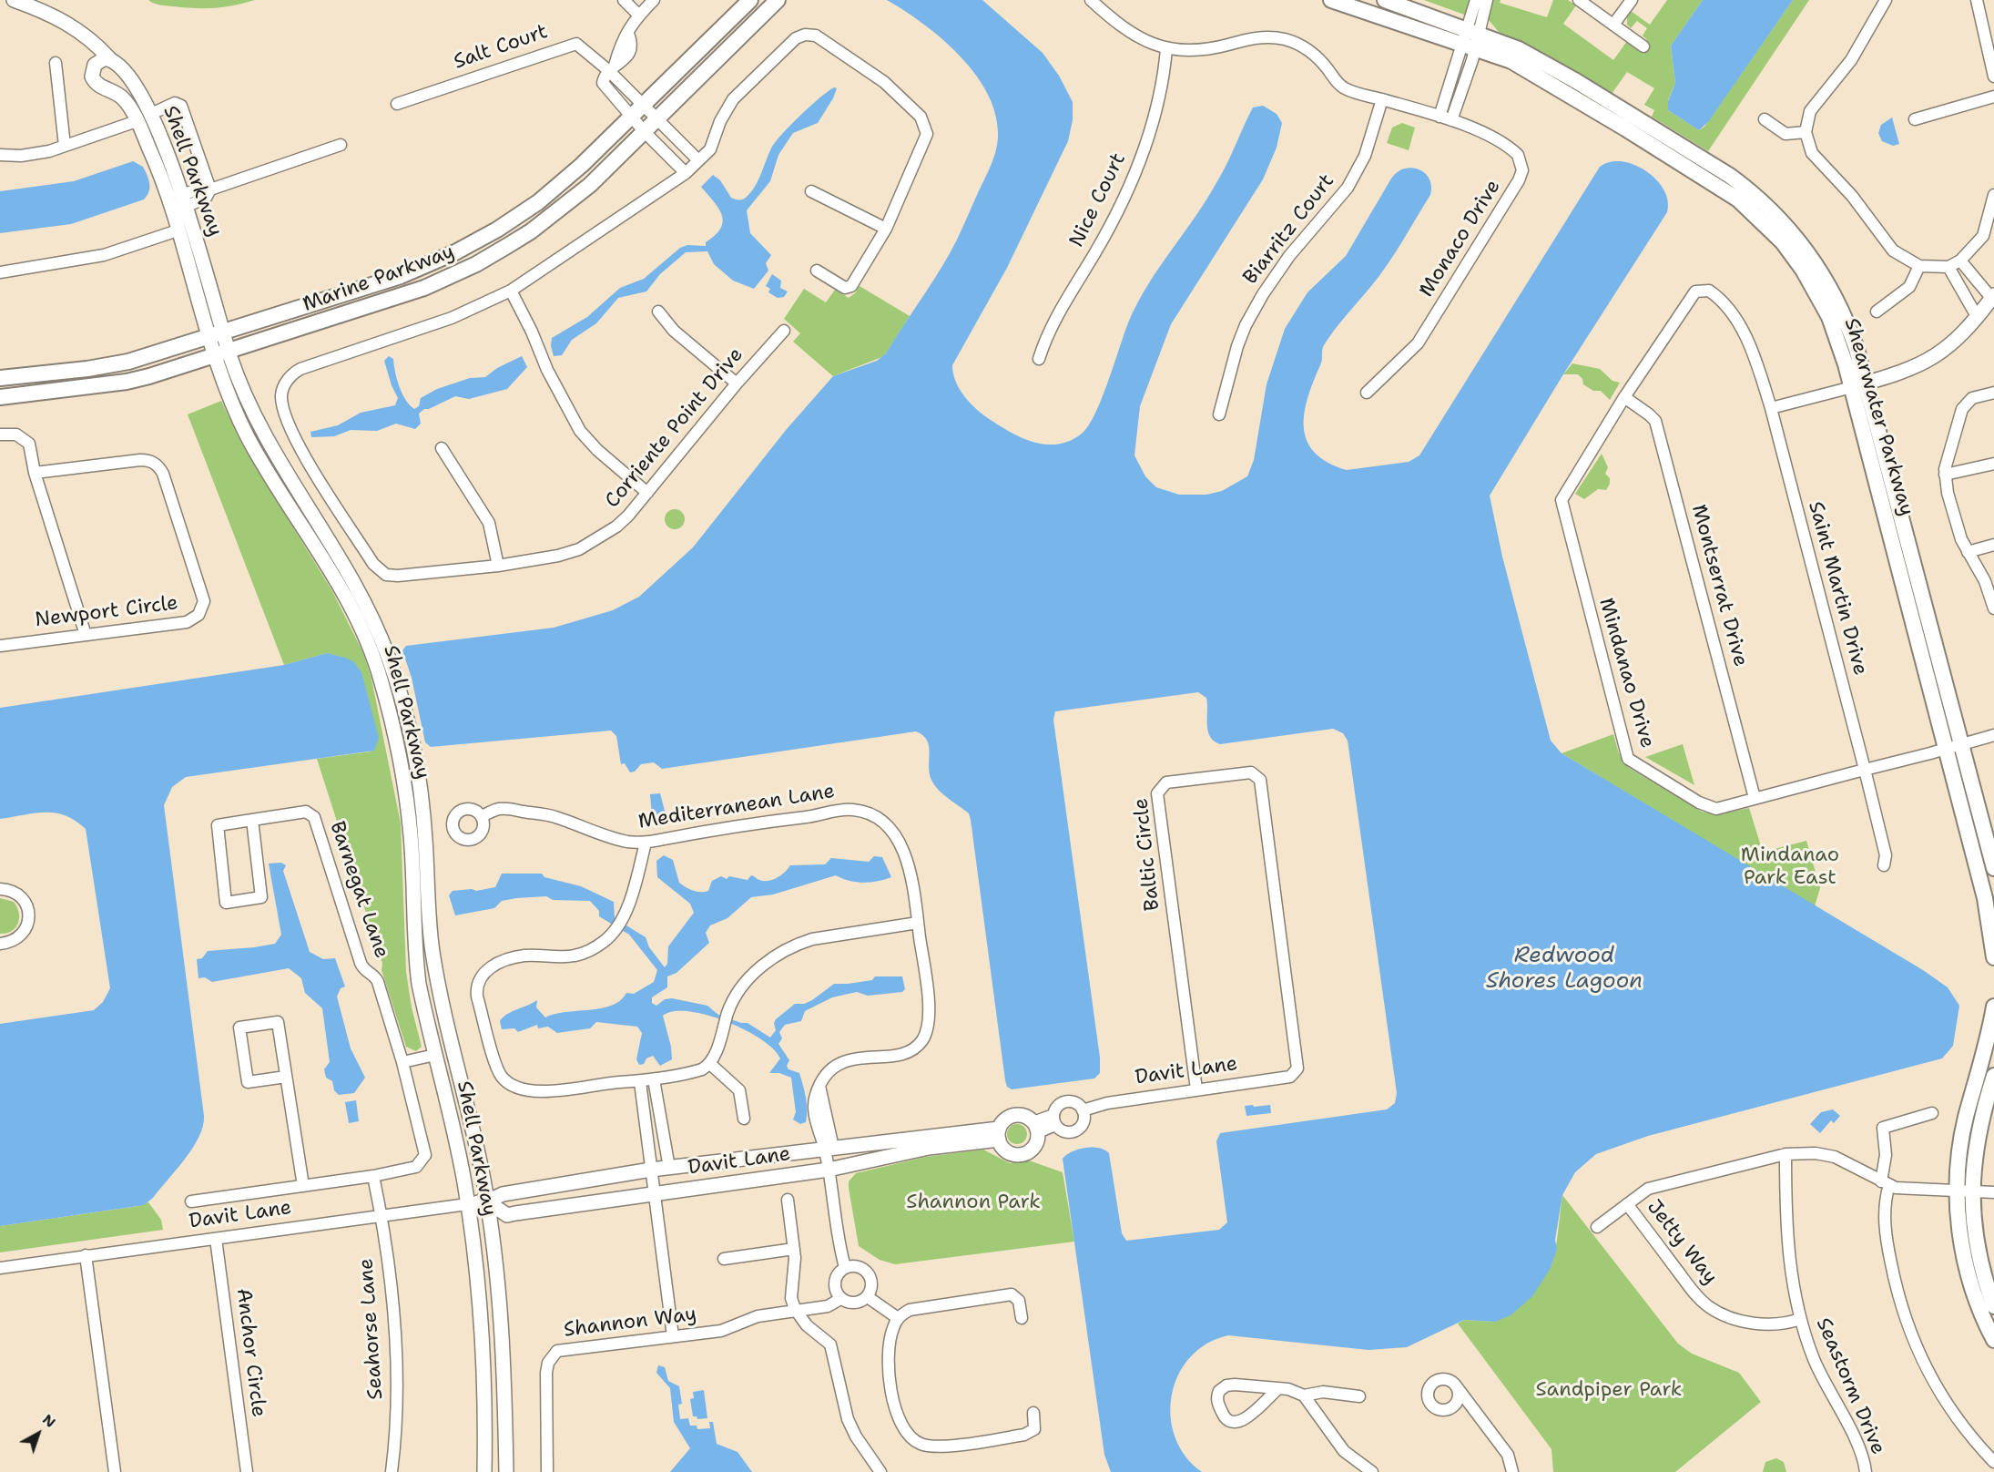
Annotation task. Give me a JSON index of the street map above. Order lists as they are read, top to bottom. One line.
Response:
{"streets":{"main road":["Marine Parkway","Shearwater Parkway"],"street":["Salt Court","Shell Parkway","Nice Court","Biarritz Court","Monaco Drive","Corriente Point Drive","Montserrat Drive","Saint Martin Drive","Newport Circle","Mindanao Drive","Mediterranean Lane","Baltic Circle","Barnegat Lane","Davit Lane","Jetty Way","Shannon Way","Seahorse Lane","Anchor Circle","Seastorm Drive"]},"crossings":[["Salt Court","Marine Parkway"],["Shell Parkway","Marine Parkway"],["Shell Parkway","Davit Lane"],["Nice Court","Monaco Drive"],["Biarritz Court","Monaco Drive"],["Shearwater Parkway","Mindanao Drive"],["Montserrat Drive","Mindanao Drive"],["Saint Martin Drive","Mindanao Drive"],["Mediterranean Lane","Davit Lane"],["Baltic Circle","Davit Lane"],["Davit Lane","Seahorse Lane"],["Davit Lane","Anchor Circle"],["Jetty Way","Seastorm Drive"]],"water":["Redwood Shores Lagoon"],"parks":["Mindanao Park East","Shannon Park","Sandpiper Park"],"north":"top right"}
